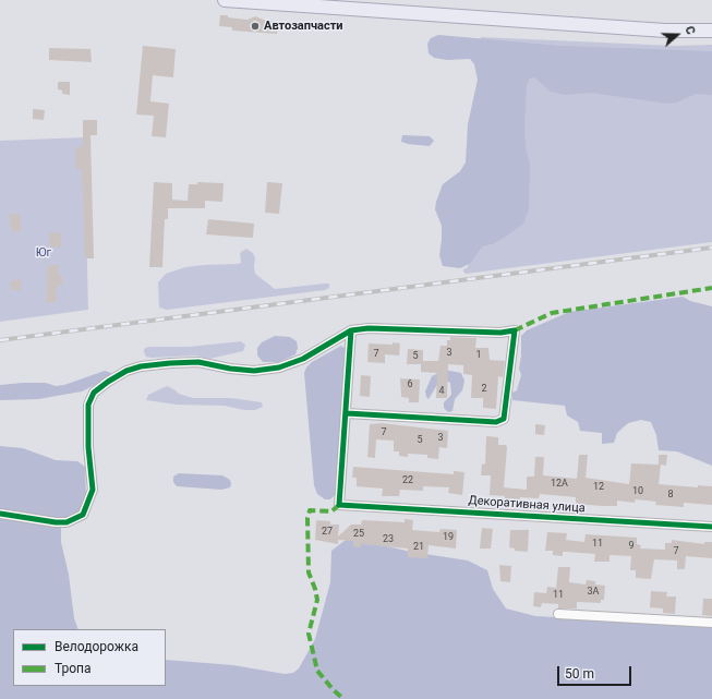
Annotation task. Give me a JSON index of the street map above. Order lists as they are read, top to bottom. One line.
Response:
{"streets":{"street":["Декоративная улица"]},"parks":["Юг"],"places":["Автозапчасти"],"house_numbers":["3","7","1","5","6","2","4","7","3","5","22","12А","12","10","8","27","25","19","23","11","9","21","7","3А","11"],"legend":["Велодорожка","Тропа"],"scale_bar":"50 m","north":"right"}
